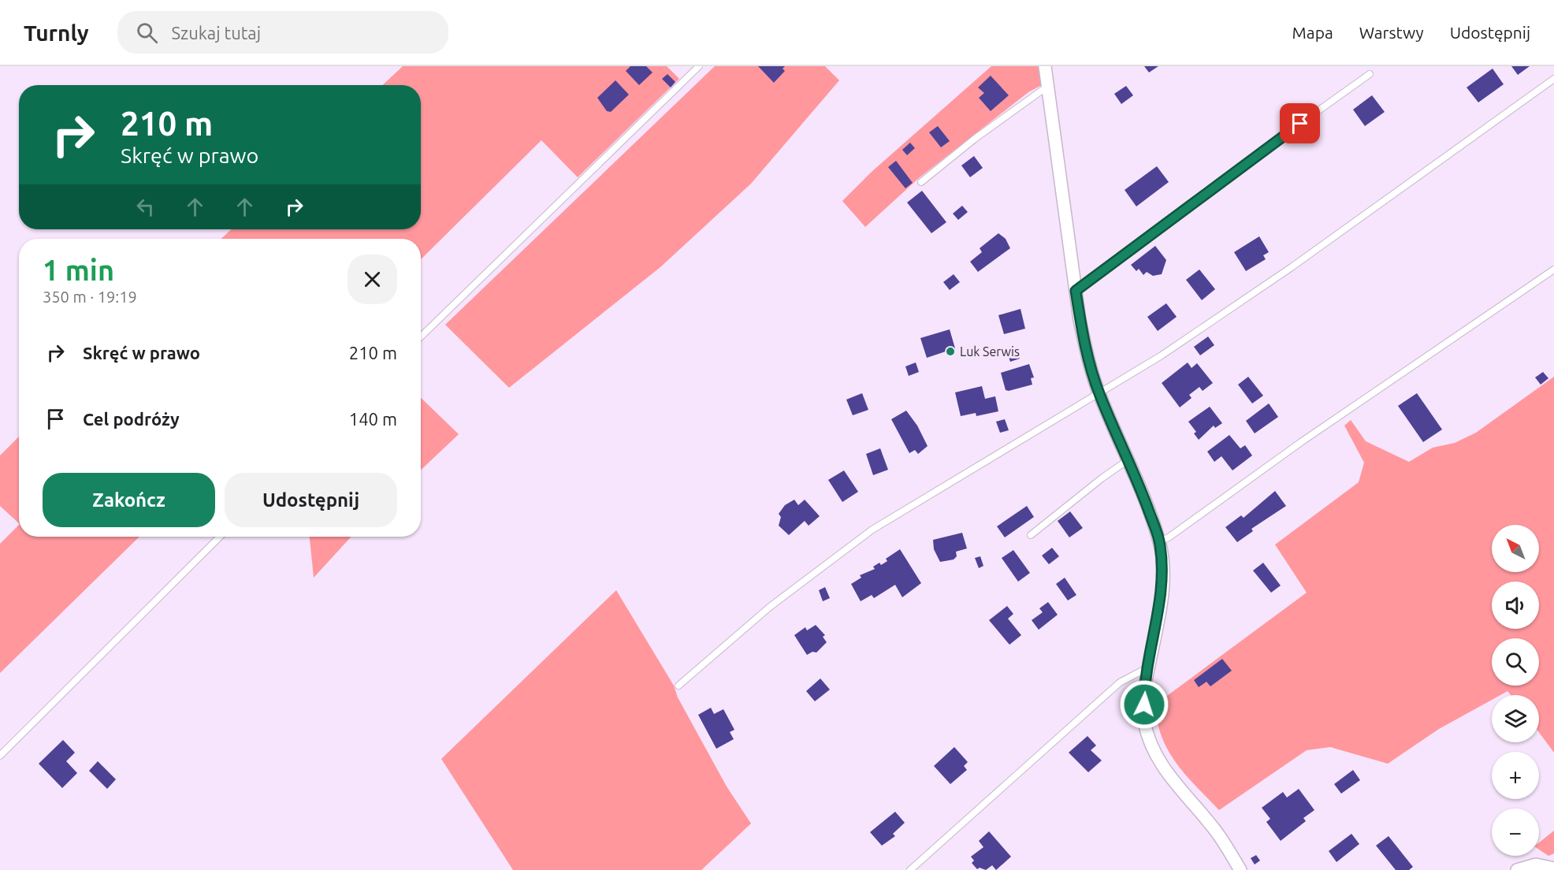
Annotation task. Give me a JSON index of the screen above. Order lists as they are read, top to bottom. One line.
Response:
{"places":["Luk Serwis"],"north":"top left","page":{"header":"Turnly","search":"Szukaj tutaj","nav":["Mapa","Warstwy","Udostępnij"],"turn":["210 m","Skręć w prawo"],"heading":["1 min","350 m · 19:19"],"list":[{"name":"Skręć w prawo","value":"210 m"},{"name":"Cel podróży","value":"140 m"}],"buttons":["Zakończ","Udostępnij"],"map_buttons":["+","−"]}}
